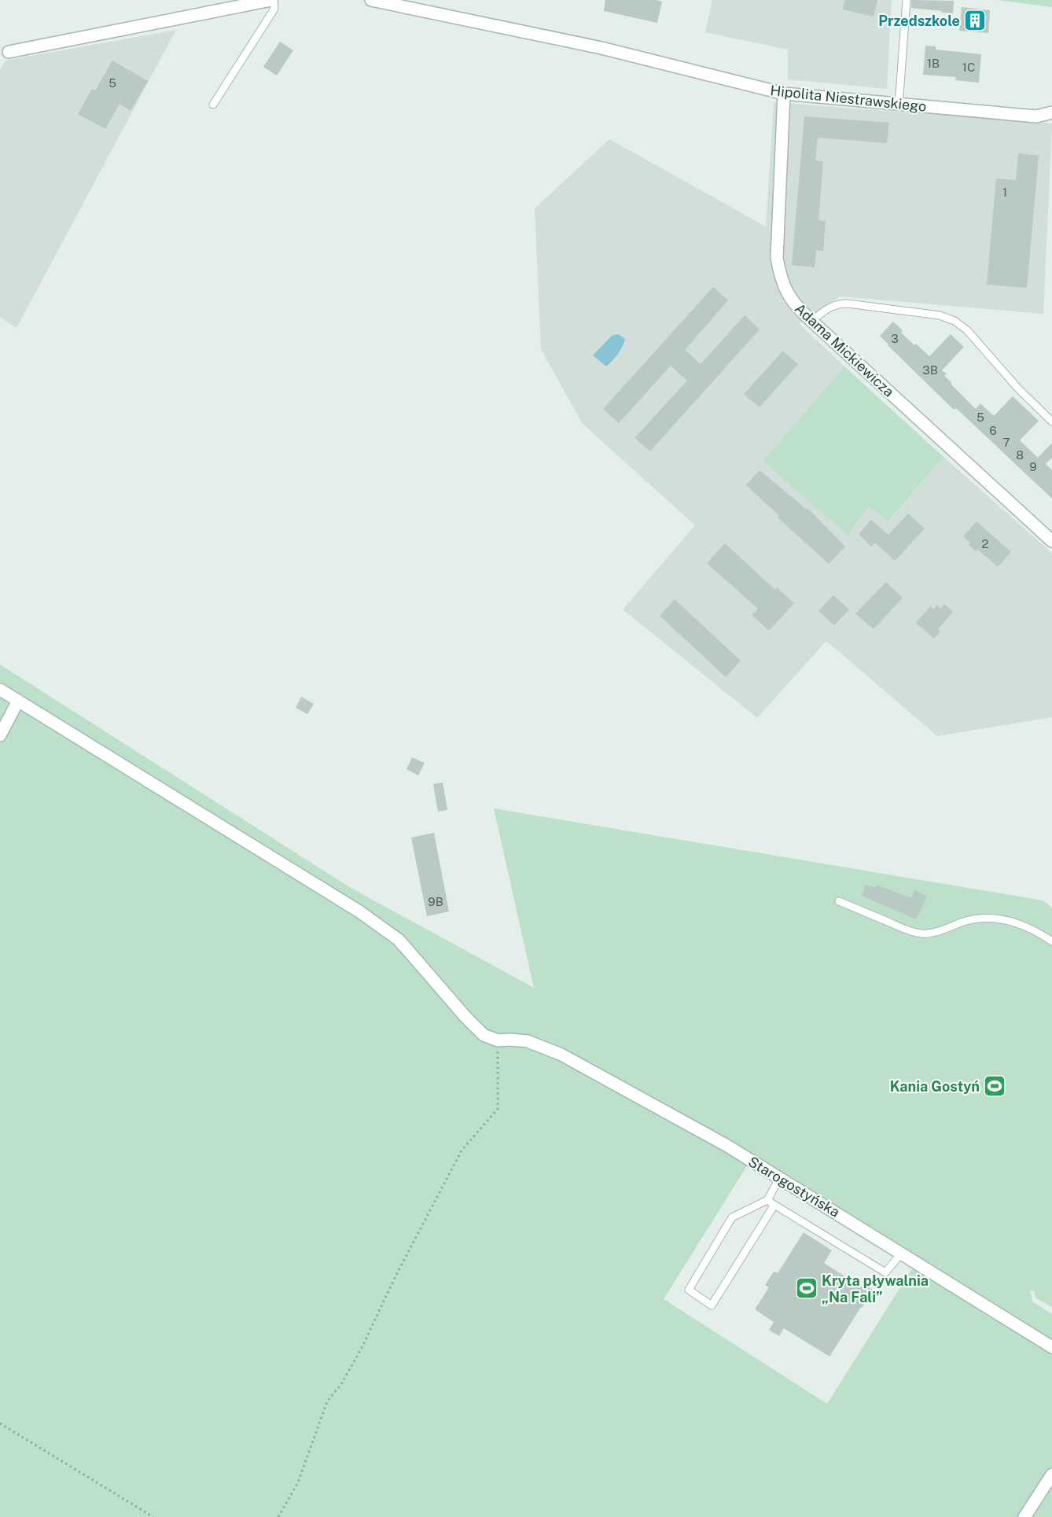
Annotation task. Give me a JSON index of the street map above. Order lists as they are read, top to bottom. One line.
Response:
{"streets":{"street":["Hipolita Niestrawskiego","Adama Mickiewicza","Starogostyńska"]},"crossings":[["Hipolita Niestrawskiego","Adama Mickiewicza"]],"places":{"building":["Przedszkole"],"sports":["Kania Gostyń","Kryta pływalnia „Na Fali”"]},"house_numbers":["1B","1C","5","1","3","3B","5","6","7","8","9","2","9B"]}
